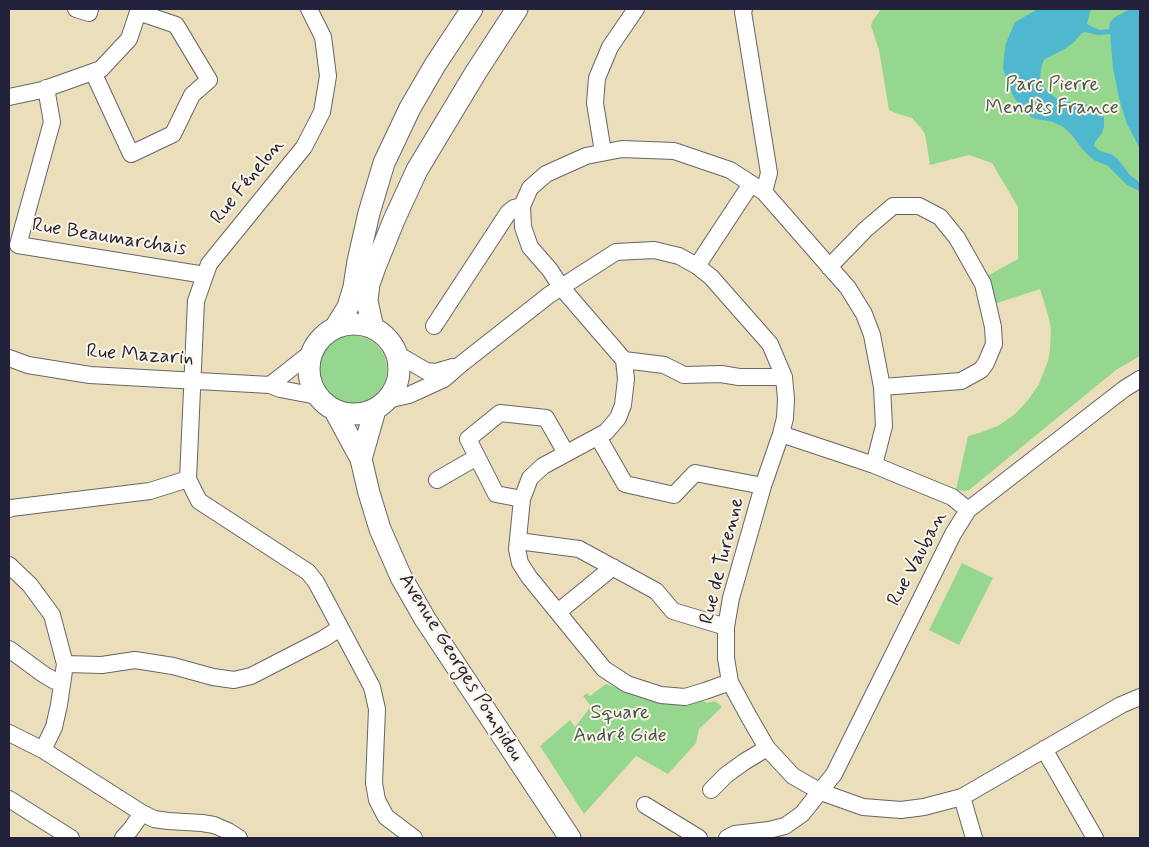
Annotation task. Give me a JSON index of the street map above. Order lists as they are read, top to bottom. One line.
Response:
{"streets":{"main road":["Avenue Georges Pompidou"],"street":["Rue Fénelon","Rue Beaumarchais","Rue Mazarin","Rue Vauban","Rue de Turenne"]},"crossings":[["Rue Fénelon","Rue Beaumarchais"],["Rue Fénelon","Rue Mazarin"],["Rue Mazarin","Rue de Turenne"],["Rue Mazarin","Avenue Georges Pompidou"],["Rue Vauban","Rue de Turenne"],["Rue de Turenne","Avenue Georges Pompidou"]],"parks":["Parc Pierre Mendès France","Square André Gide"]}
